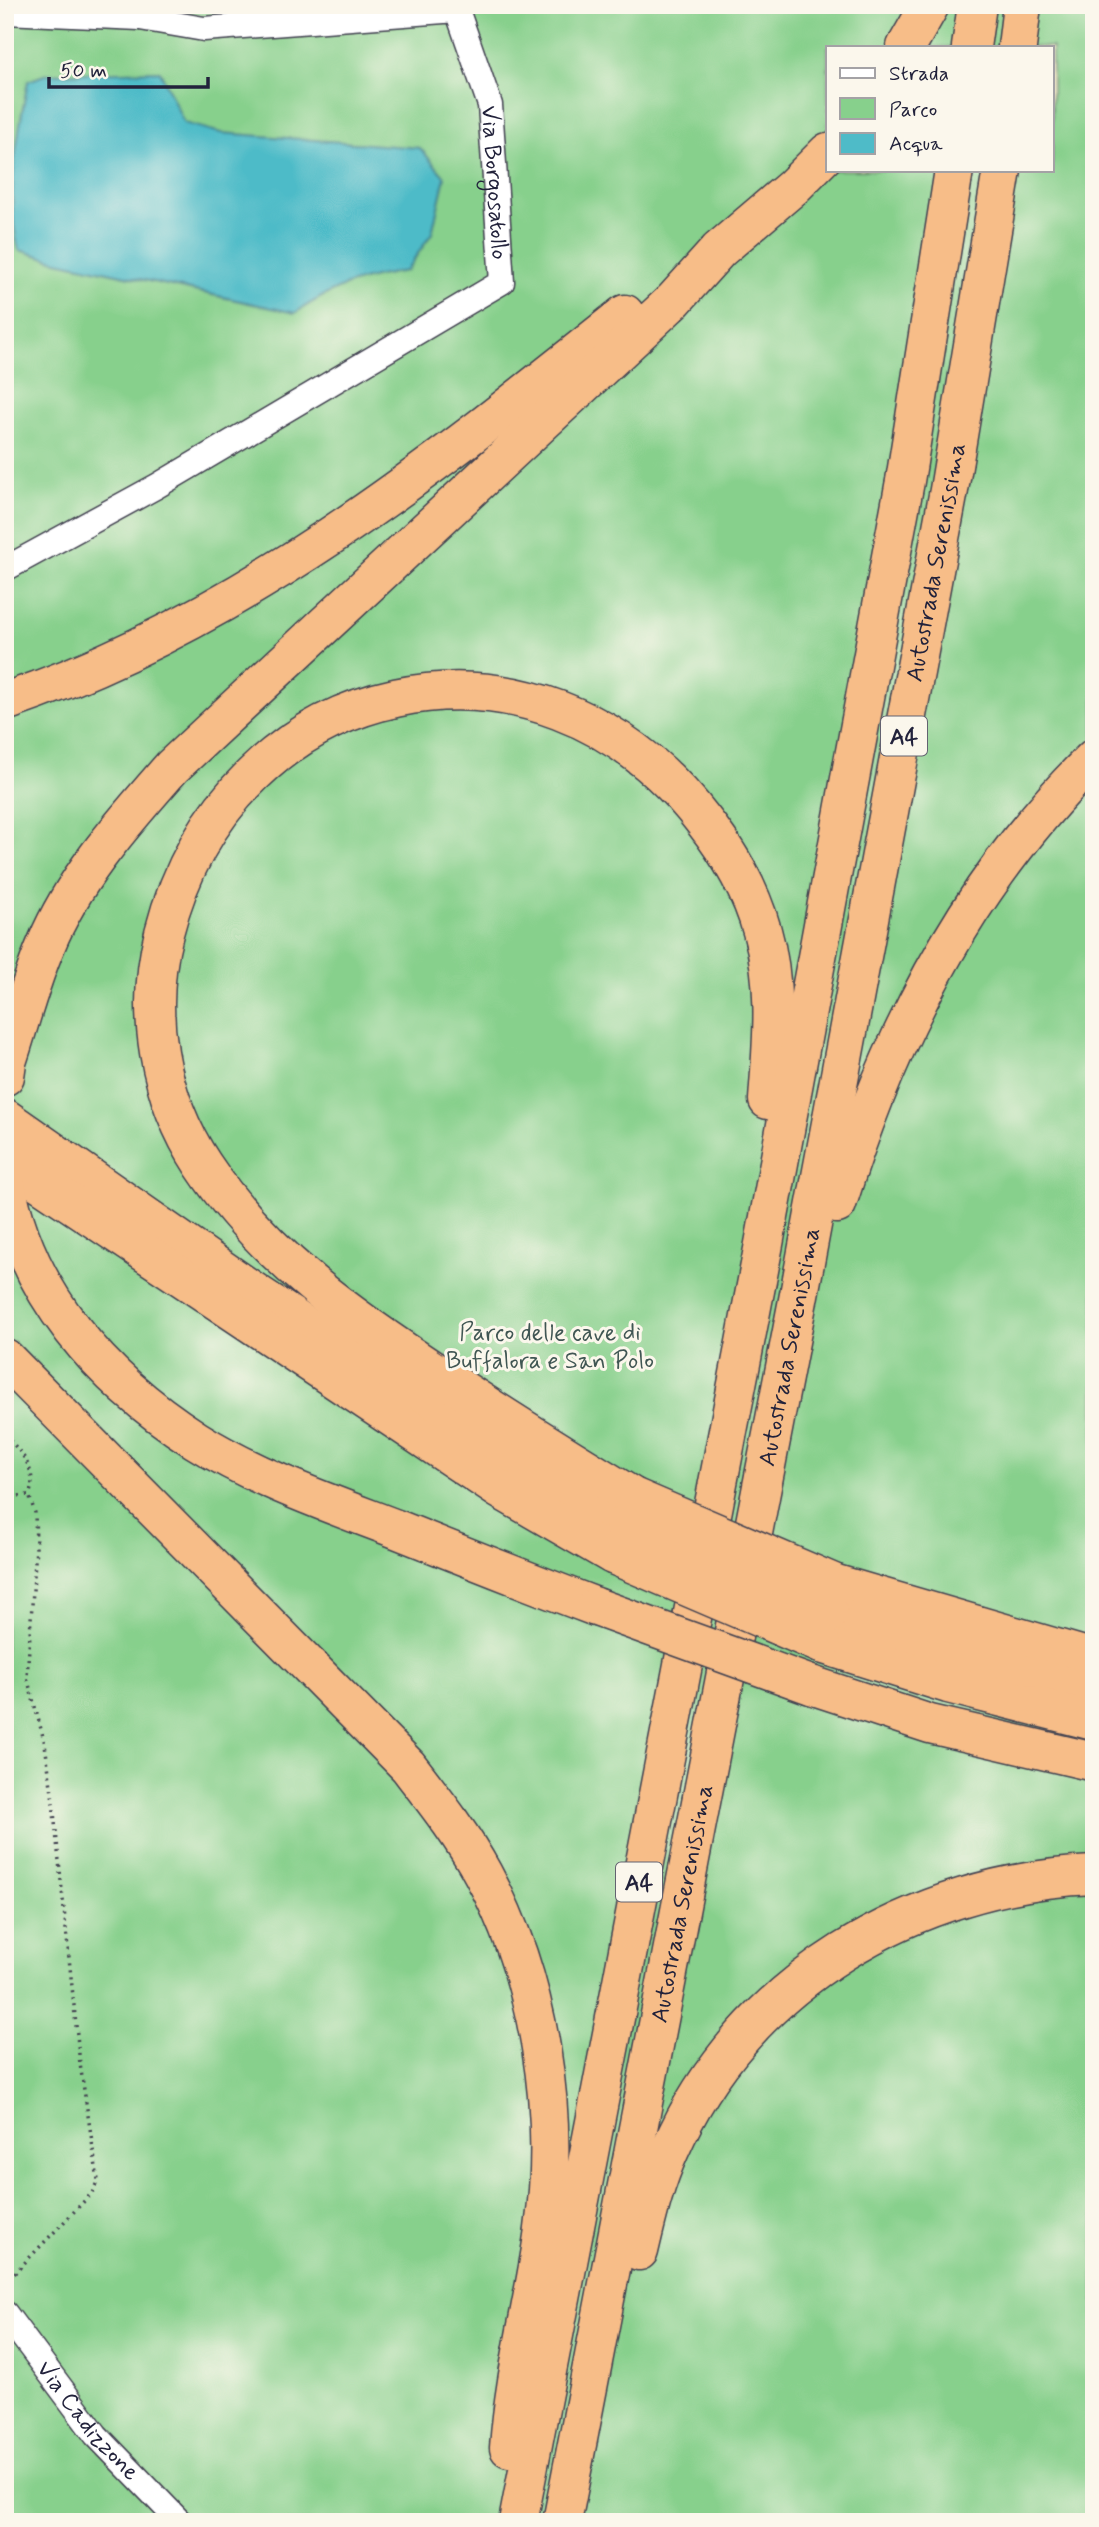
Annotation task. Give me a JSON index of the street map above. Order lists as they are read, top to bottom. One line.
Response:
{"streets":{"highway":["Autostrada Serenissima","A4"],"street":["Via Borgosatollo","Via Cadizzone"]},"parks":["Parco delle cave di Buffalora e San Polo"],"legend":["Strada","Parco","Acqua"],"scale_bar":"50 m"}
